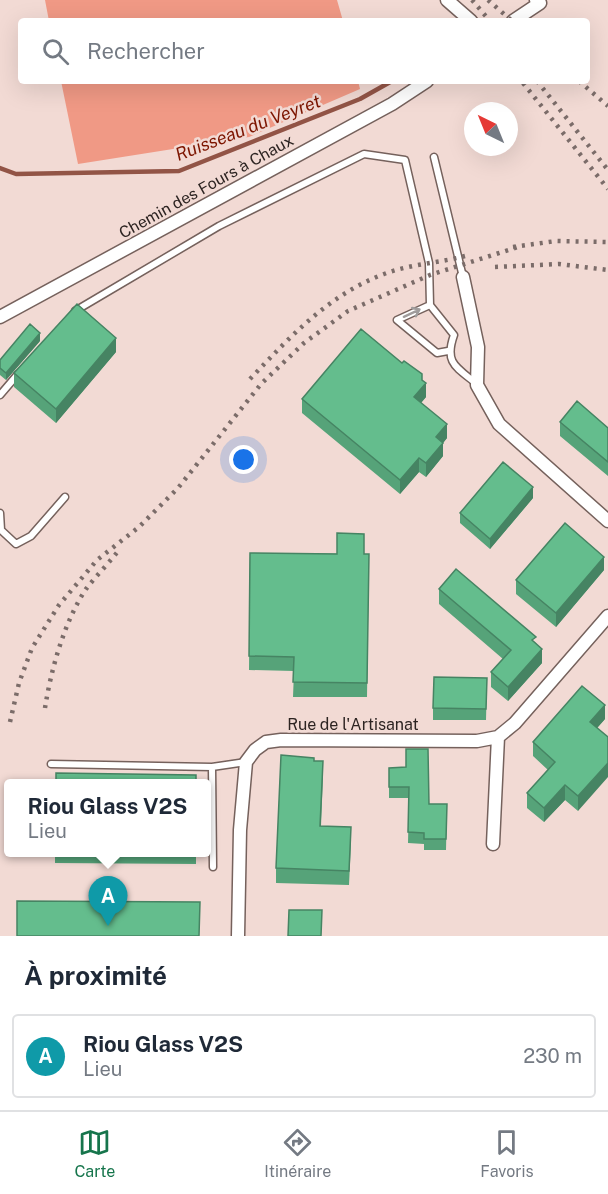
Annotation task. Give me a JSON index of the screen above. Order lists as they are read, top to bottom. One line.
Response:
{"streets":{"street":["Chemin des Fours à Chaux","Rue de l'Artisanat"]},"water":["Ruisseau du Veyret"],"north":"top left","page":{"search":"Rechercher","popup":["Riou Glass V2S","Lieu"],"pins":"A","heading":"À proximité","list":[{"mark":"A","name":"Riou Glass V2S","note":"Lieu","value":"230 m"}],"nav":["Carte","Itinéraire","Favoris"]}}
